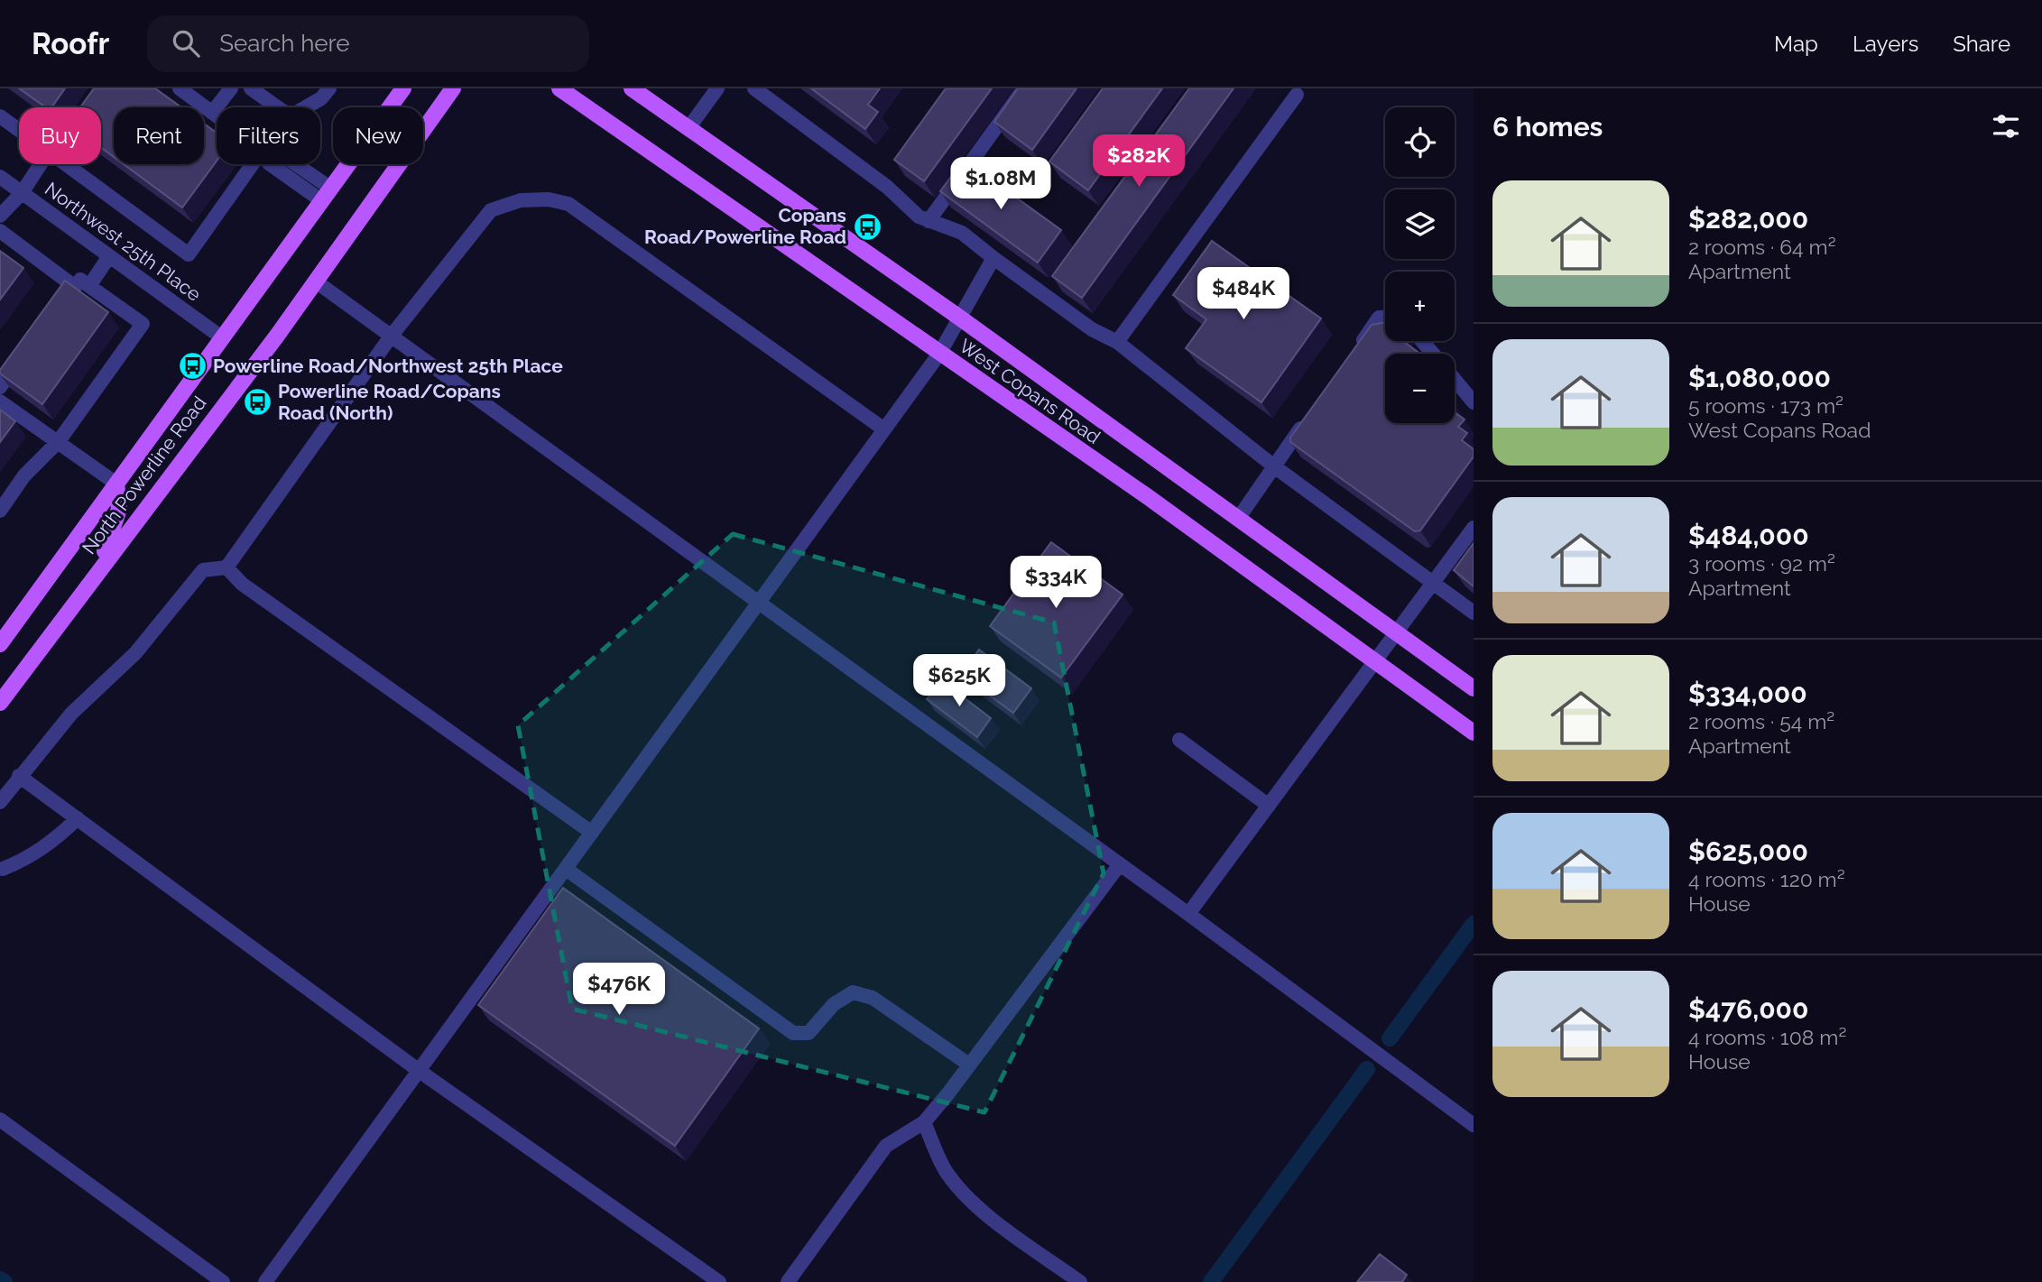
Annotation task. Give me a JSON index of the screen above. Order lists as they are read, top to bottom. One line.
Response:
{"streets":{"main road":["West Copans Road","North Powerline Road"],"street":["Northwest 25th Place"]},"crossings":[["Northwest 25th Place","North Powerline Road"]],"places":{"bus stop":["Copans Road/Powerline Road","Powerline Road/Northwest 25th Place","Powerline Road/Copans Road (North)"]},"page":{"header":"Roofr","search":"Search here","nav":["Map","Layers","Share"],"heading":"6 homes","map_buttons":["+","−"],"chip":["Buy","Rent","Filters","New"],"price":["$282K","$1.08M","$484K","$334K","$625K","$476K"],"list":[{"name":"$282,000","note":"2 rooms · 64 m² · Apartment"},{"name":"$1,080,000","note":"5 rooms · 173 m² · West Copans Road"},{"name":"$484,000","note":"3 rooms · 92 m² · Apartment"},{"name":"$334,000","note":"2 rooms · 54 m² · Apartment"},{"name":"$625,000","note":"4 rooms · 120 m² · House"},{"name":"$476,000","note":"4 rooms · 108 m² · House"}]}}
